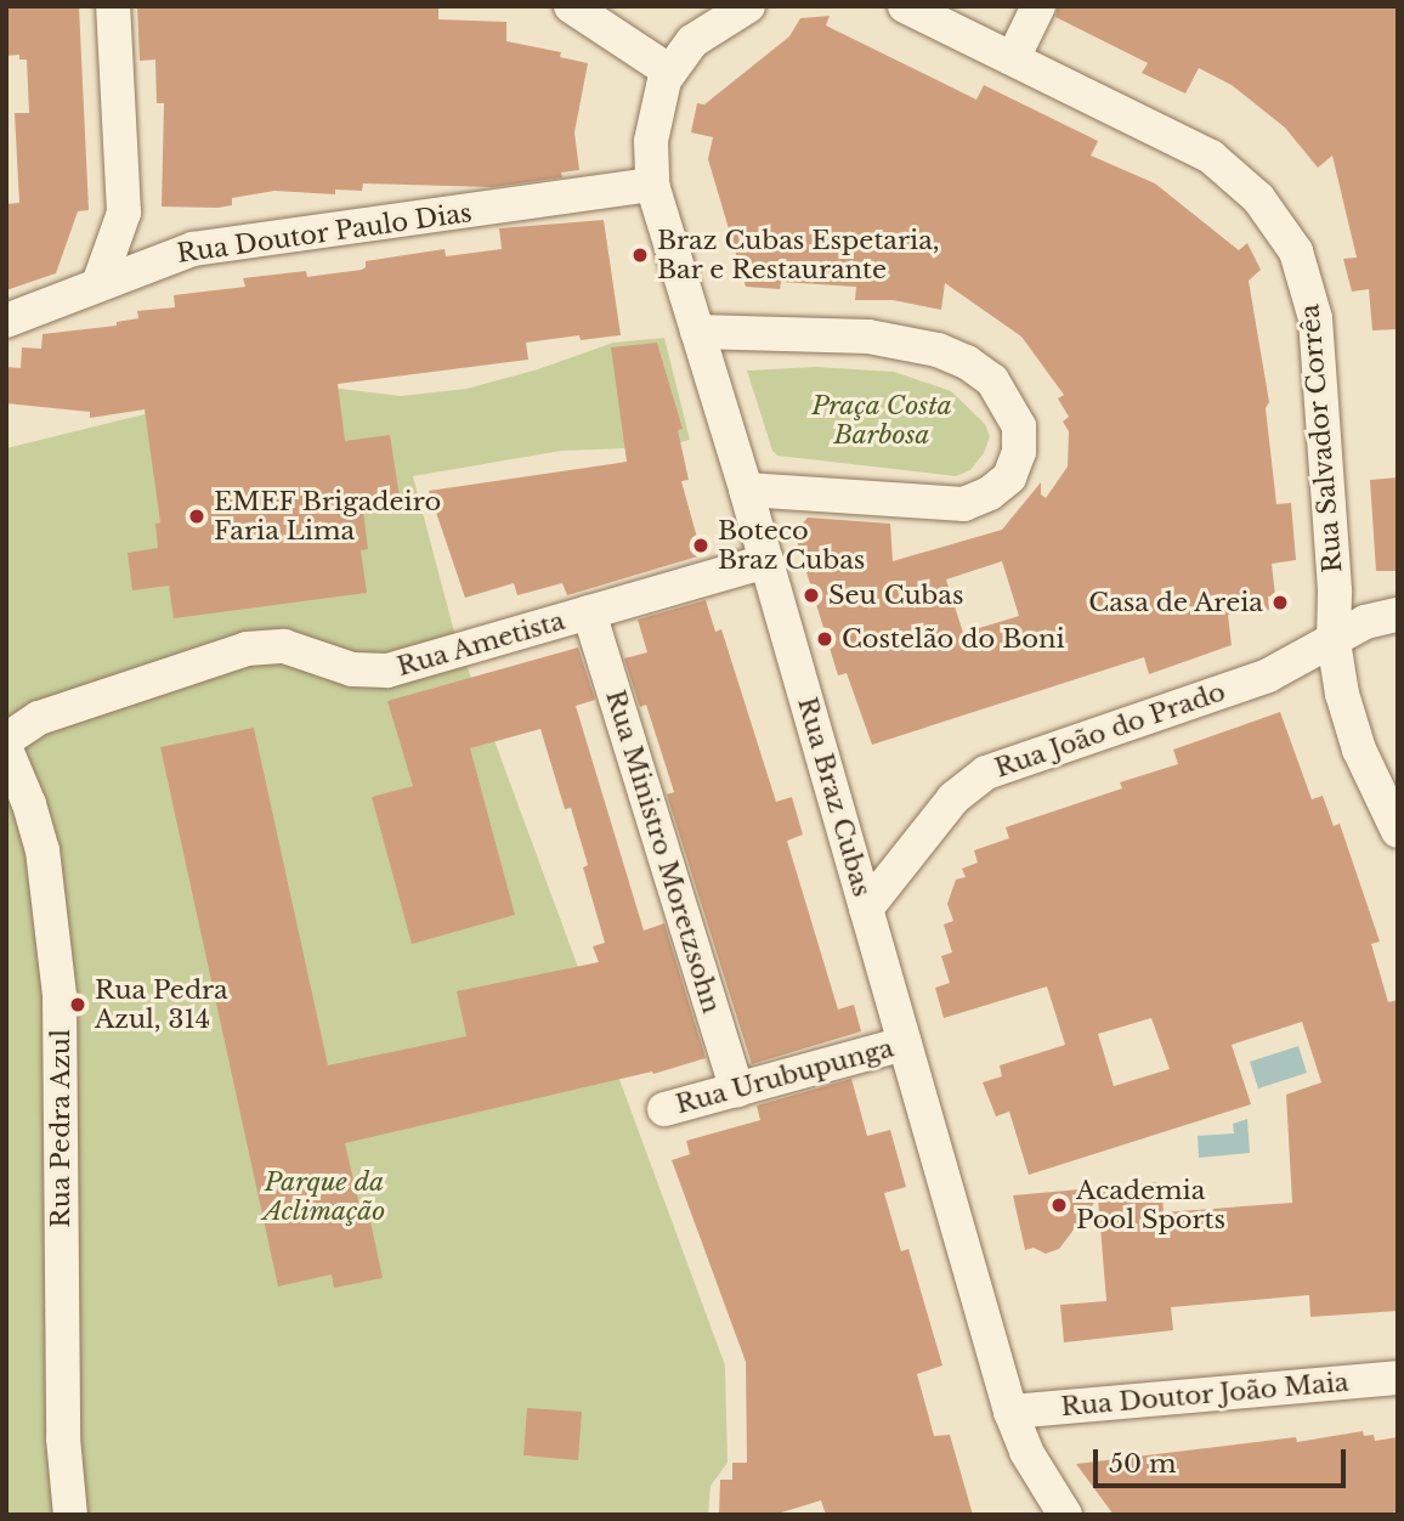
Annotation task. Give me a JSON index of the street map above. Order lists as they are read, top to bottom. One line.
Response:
{"streets":{"street":["Rua Doutor Paulo Dias","Rua Salvador Corrêa","Rua Ametista","Rua João do Prado","Rua Braz Cubas","Rua Ministro Moretzsohn","Rua Urubupunga","Rua Pedra Azul","Rua Doutor João Maia"]},"crossings":[["Rua Doutor Paulo Dias","Rua Braz Cubas"],["Rua Salvador Corrêa","Rua João do Prado"],["Rua Ametista","Rua Braz Cubas"],["Rua Ametista","Rua Ministro Moretzsohn"],["Rua João do Prado","Rua Braz Cubas"],["Rua Braz Cubas","Rua Urubupunga"],["Rua Braz Cubas","Rua Doutor João Maia"],["Rua Ministro Moretzsohn","Rua Urubupunga"]],"parks":["Praça Costa Barbosa","Parque da Aclimação"],"places":["Braz Cubas Espetaria, Bar e Restaurante","EMEF Brigadeiro Faria Lima","Boteco Braz Cubas","Seu Cubas","Casa de Areia","Costelão do Boni","Rua Pedra Azul, 314","Academia Pool Sports"],"scale_bar":"50 m"}
